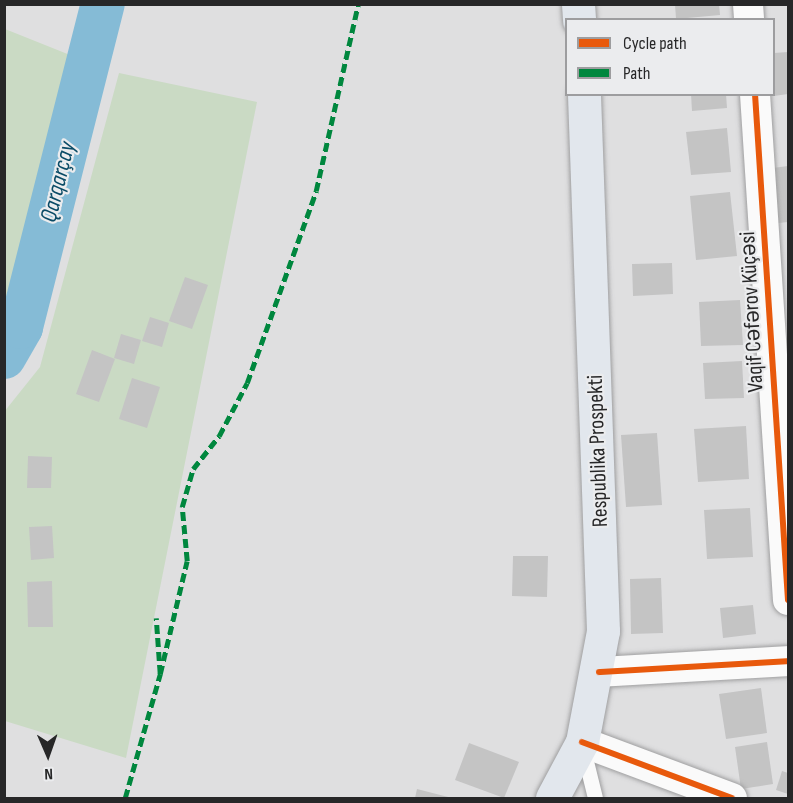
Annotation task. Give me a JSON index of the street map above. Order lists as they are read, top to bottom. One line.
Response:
{"streets":{"main road":["Respublika Prospekti"],"street":["Vaqif Cəfərov Küçəsi"]},"water":["Qarqarçay"],"legend":["Cycle path","Path"],"north":"bottom"}
